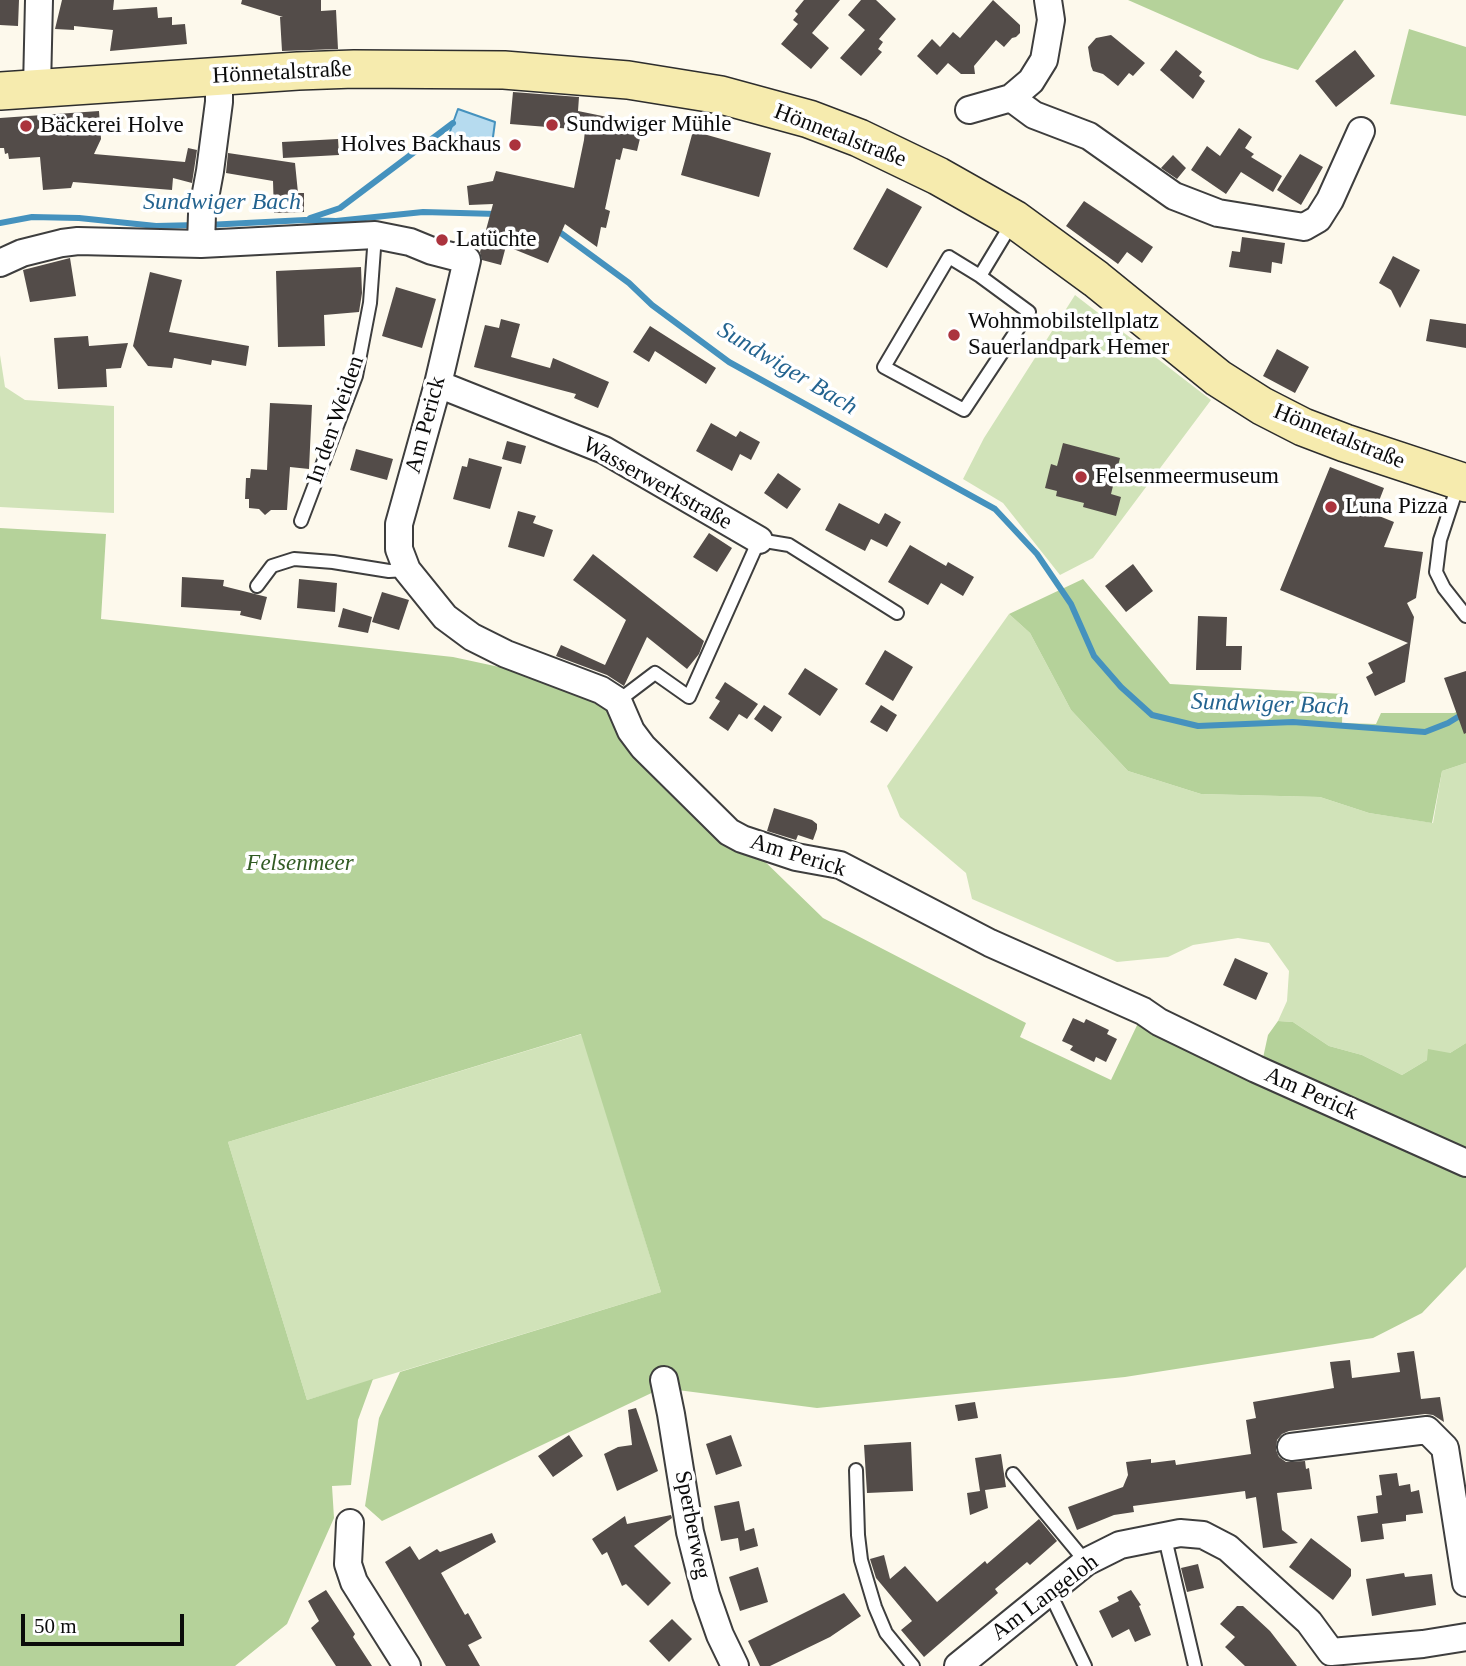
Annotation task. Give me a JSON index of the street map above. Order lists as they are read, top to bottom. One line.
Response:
{"streets":{"main road":["Hönnetalstraße"],"street":["Am Perick","Wasserwerkstraße","Sperberweg","Am Langeloh"],"lane":["In den Weiden"]},"crossings":[["In den Weiden","Am Perick"],["Am Perick","Wasserwerkstraße"]],"water":["Sundwiger Bach"],"parks":["Felsenmeer"],"places":["Sundwiger Mühle","Bäckerei Holve","Holves Backhaus","Latüchte","Wohnmobilstellplatz Sauerlandpark Hemer","Felsenmeermuseum","Luna Pizza"],"scale_bar":"50 m"}
